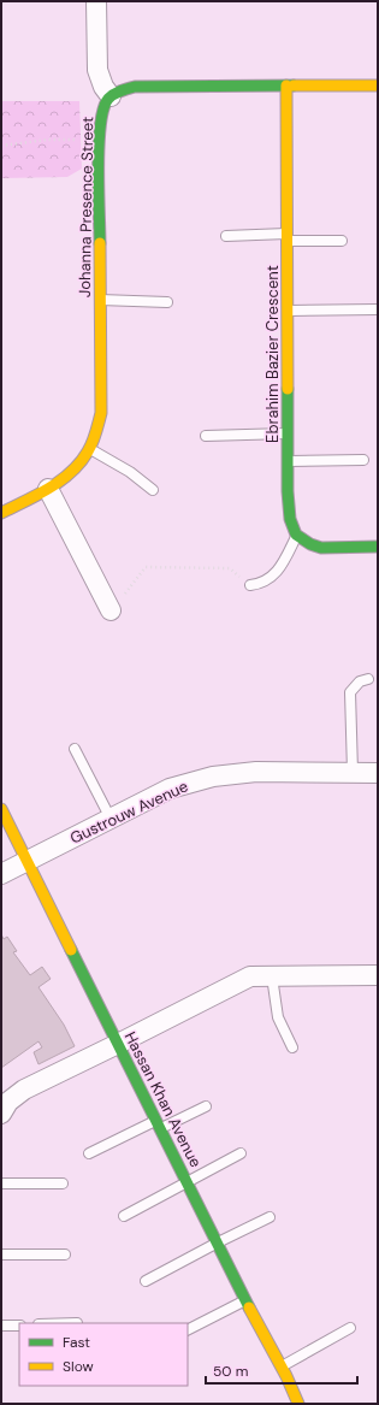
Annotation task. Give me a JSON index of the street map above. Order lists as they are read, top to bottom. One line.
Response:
{"streets":{"street":["Johanna Presence Street","Ebrahim Bazier Crescent","Gustrouw Avenue","Hassan Khan Avenue"]},"crossings":[["Gustrouw Avenue","Hassan Khan Avenue"]],"legend":["Fast","Slow"],"scale_bar":"50 m"}
